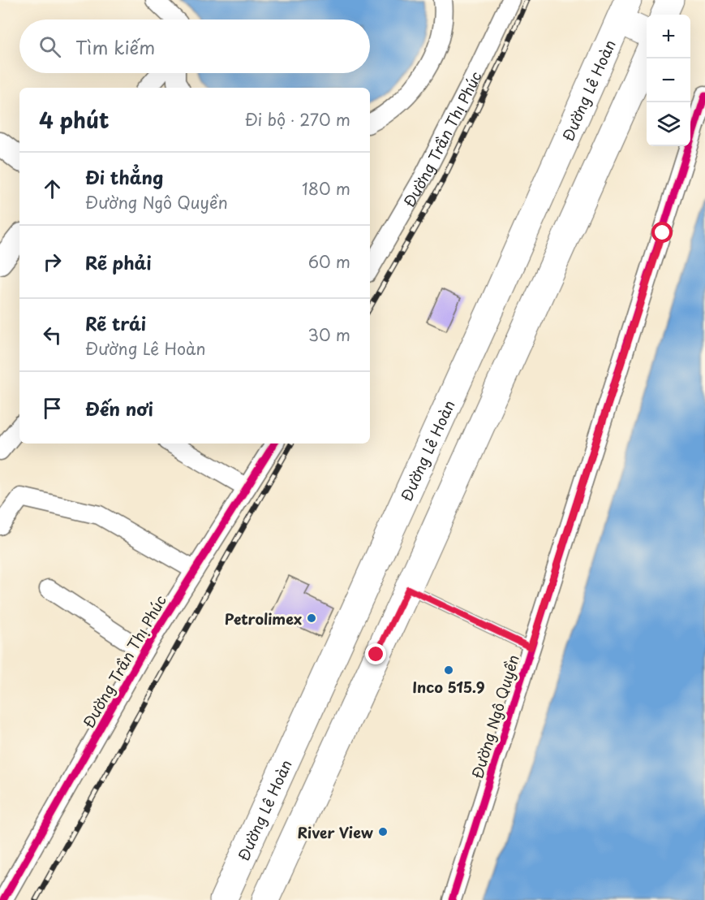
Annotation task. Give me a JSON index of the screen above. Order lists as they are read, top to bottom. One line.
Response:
{"streets":{"main road":["Đường Lê Hoàn"],"street":["Đường Trần Thị Phúc","Đường Ngô Quyền"]},"places":["Petrolimex","Inco 515.9","River View"],"page":{"map_buttons":["+","−"],"search":"Tìm kiếm","heading":["4 phút","Đi bộ · 270 m"],"list":[["Đi thẳng","Đường Ngô Quyền","180 m"],["Rẽ phải","60 m"],["Rẽ trái","Đường Lê Hoàn","30 m"],"Đến nơi"]}}
